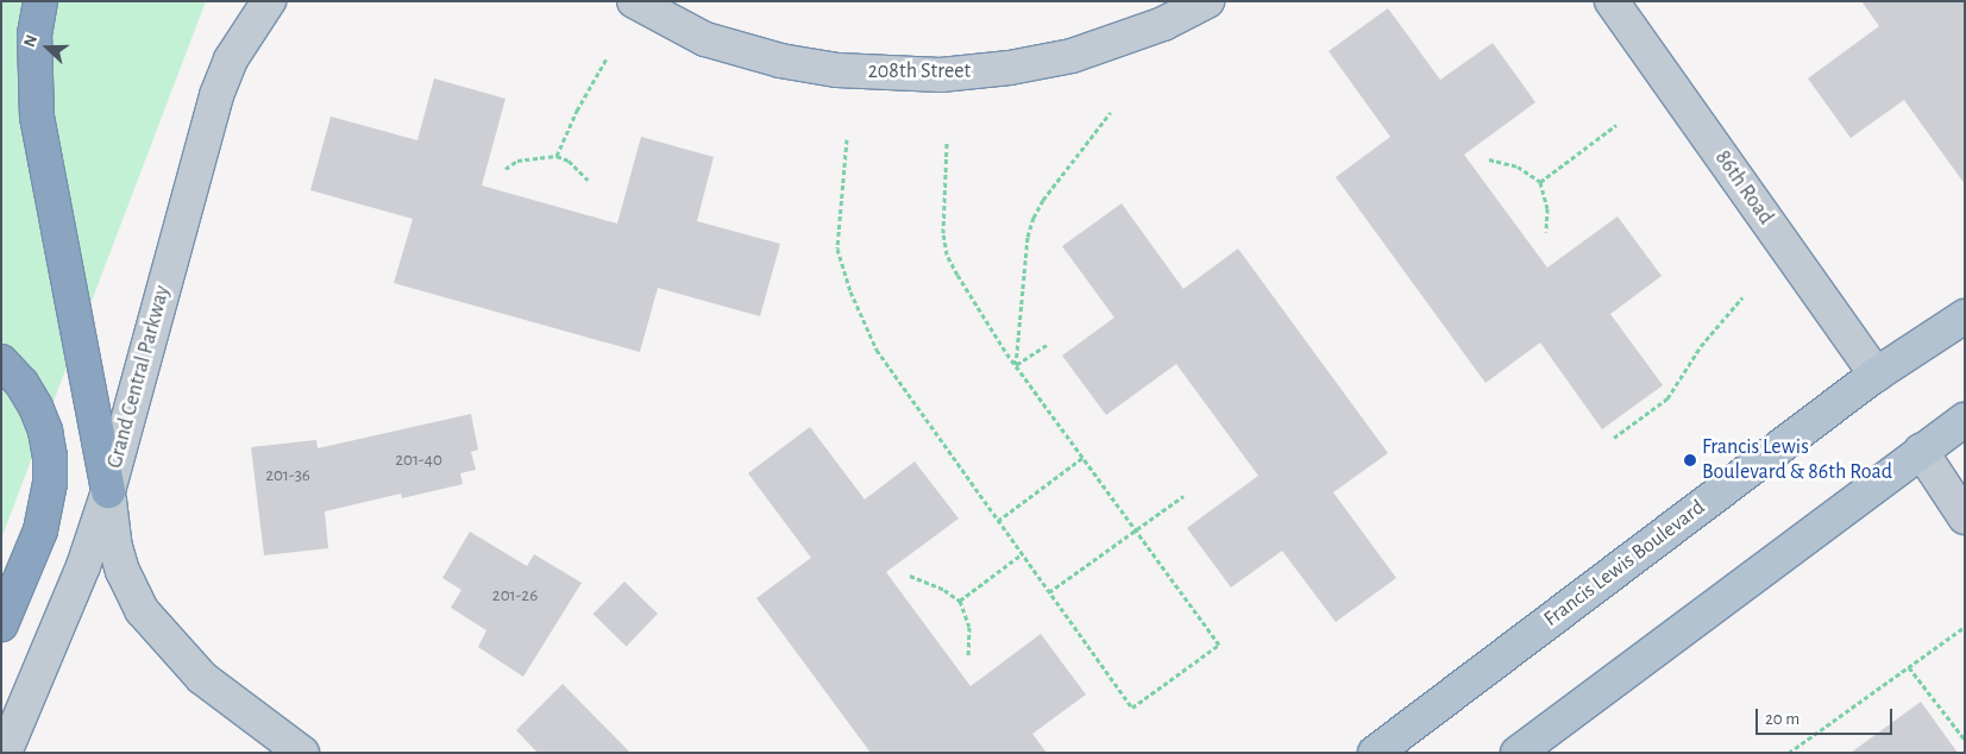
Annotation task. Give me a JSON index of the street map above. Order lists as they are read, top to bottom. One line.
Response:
{"streets":{"main road":["Francis Lewis Boulevard"],"street":["208th Street","86th Road","Grand Central Parkway"]},"crossings":[["86th Road","Francis Lewis Boulevard"]],"places":["Francis Lewis Boulevard & 86th Road"],"house_numbers":["201-40","201-36","201-26"],"scale_bar":"20 m","north":"left"}
